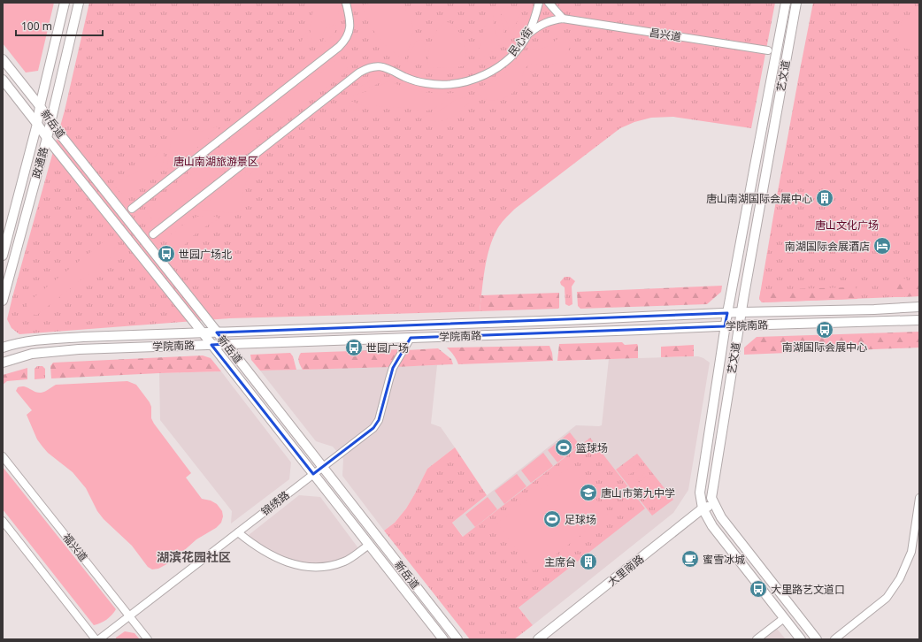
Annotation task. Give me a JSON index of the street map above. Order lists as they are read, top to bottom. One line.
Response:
{"streets":{"main road":["艺文道","新岳道","政通路","学院南路","大里南路"],"street":["昌兴道","民心街","锦绣路","福兴道"]},"crossings":[["昌兴道","艺文道"],["艺文道","学院南路"],["艺文道","大里南路"],["新岳道","政通路"],["新岳道","学院南路"],["新岳道","锦绣路"],["学院南路","锦绣路"],["锦绣路","福兴道"]],"districts":["湖滨花园社区"],"parks":["唐山南湖旅游景区","唐山文化广场"],"places":{"building":["唐山南湖国际会展中心","主席台"],"hotel":["南湖国际会展酒店"],"bus stop":["世园广场北","南湖国际会展中心","世园广场","大里路艺文道口"],"sports":["篮球场","足球场"],"school or university":["唐山市第九中学"],"cafe":["蜜雪冰城"]},"scale_bar":"100 m"}
